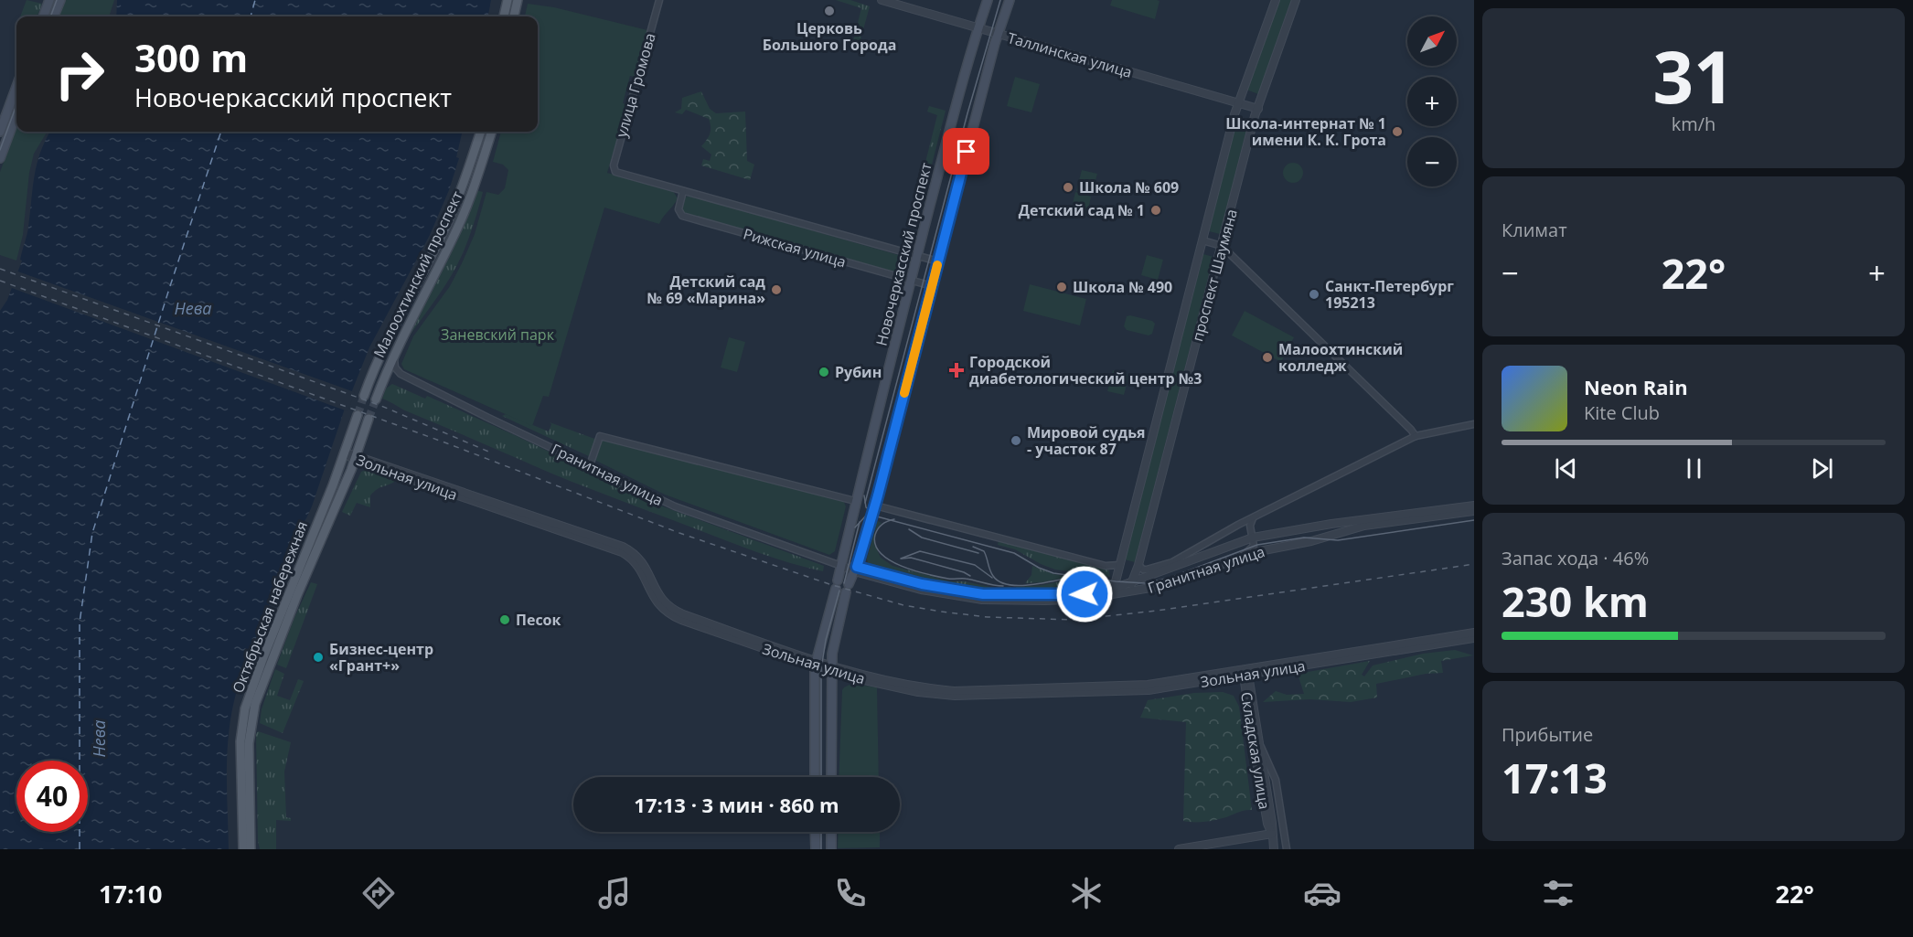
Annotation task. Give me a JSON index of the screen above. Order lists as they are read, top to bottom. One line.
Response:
{"streets":{"main road":["Новочеркасский проспект","Малоохтинский проспект","Октябрьская набережная"],"street":["Таллинская улица","улица Громова","Рижская улица","проспект Шаумяна","Гранитная улица","Зольная улица","Складская улица"]},"crossings":[["Таллинская улица","Новочеркасский проспект"],["Таллинская улица","проспект Шаумяна"],["улица Громова","Рижская улица"],["Рижская улица","Новочеркасский проспект"],["Новочеркасский проспект","Гранитная улица"],["Новочеркасский проспект","Зольная улица"],["Малоохтинский проспект","Гранитная улица"],["проспект Шаумяна","Гранитная улица"],["Зольная улица","Октябрьская набережная"],["Зольная улица","Складская улица"]],"water":["Нева"],"parks":["Заневский парк"],"places":{"other":["Церковь Большого Города","Школа-интернат № 1 имени К. К. Грота","Школа № 609","Детский сад № 1","Школа № 490","Детский сад № 69 «Марина»","Санкт-Петербург 195213","Малоохтинский колледж","Рубин","Мировой судья - участок 87","Песок","Бизнес-центр «Грант+»"],"health":["Городской диабетологический центр №3"]},"north":"top right","page":{"tile":[["31","km/h"],"Климат",["Запас хода · 46%","230 km"],["Прибытие","17:13"]],"map_buttons":["+","−"],"turn":["300 m","Новочеркасский проспект"],"heat":["−","22°","+"],"song":["Neon Rain","Kite Club"],"limit":"40","trip":"17:13 · 3 мин · 860 m","tabs":["17:10","22°"]}}
